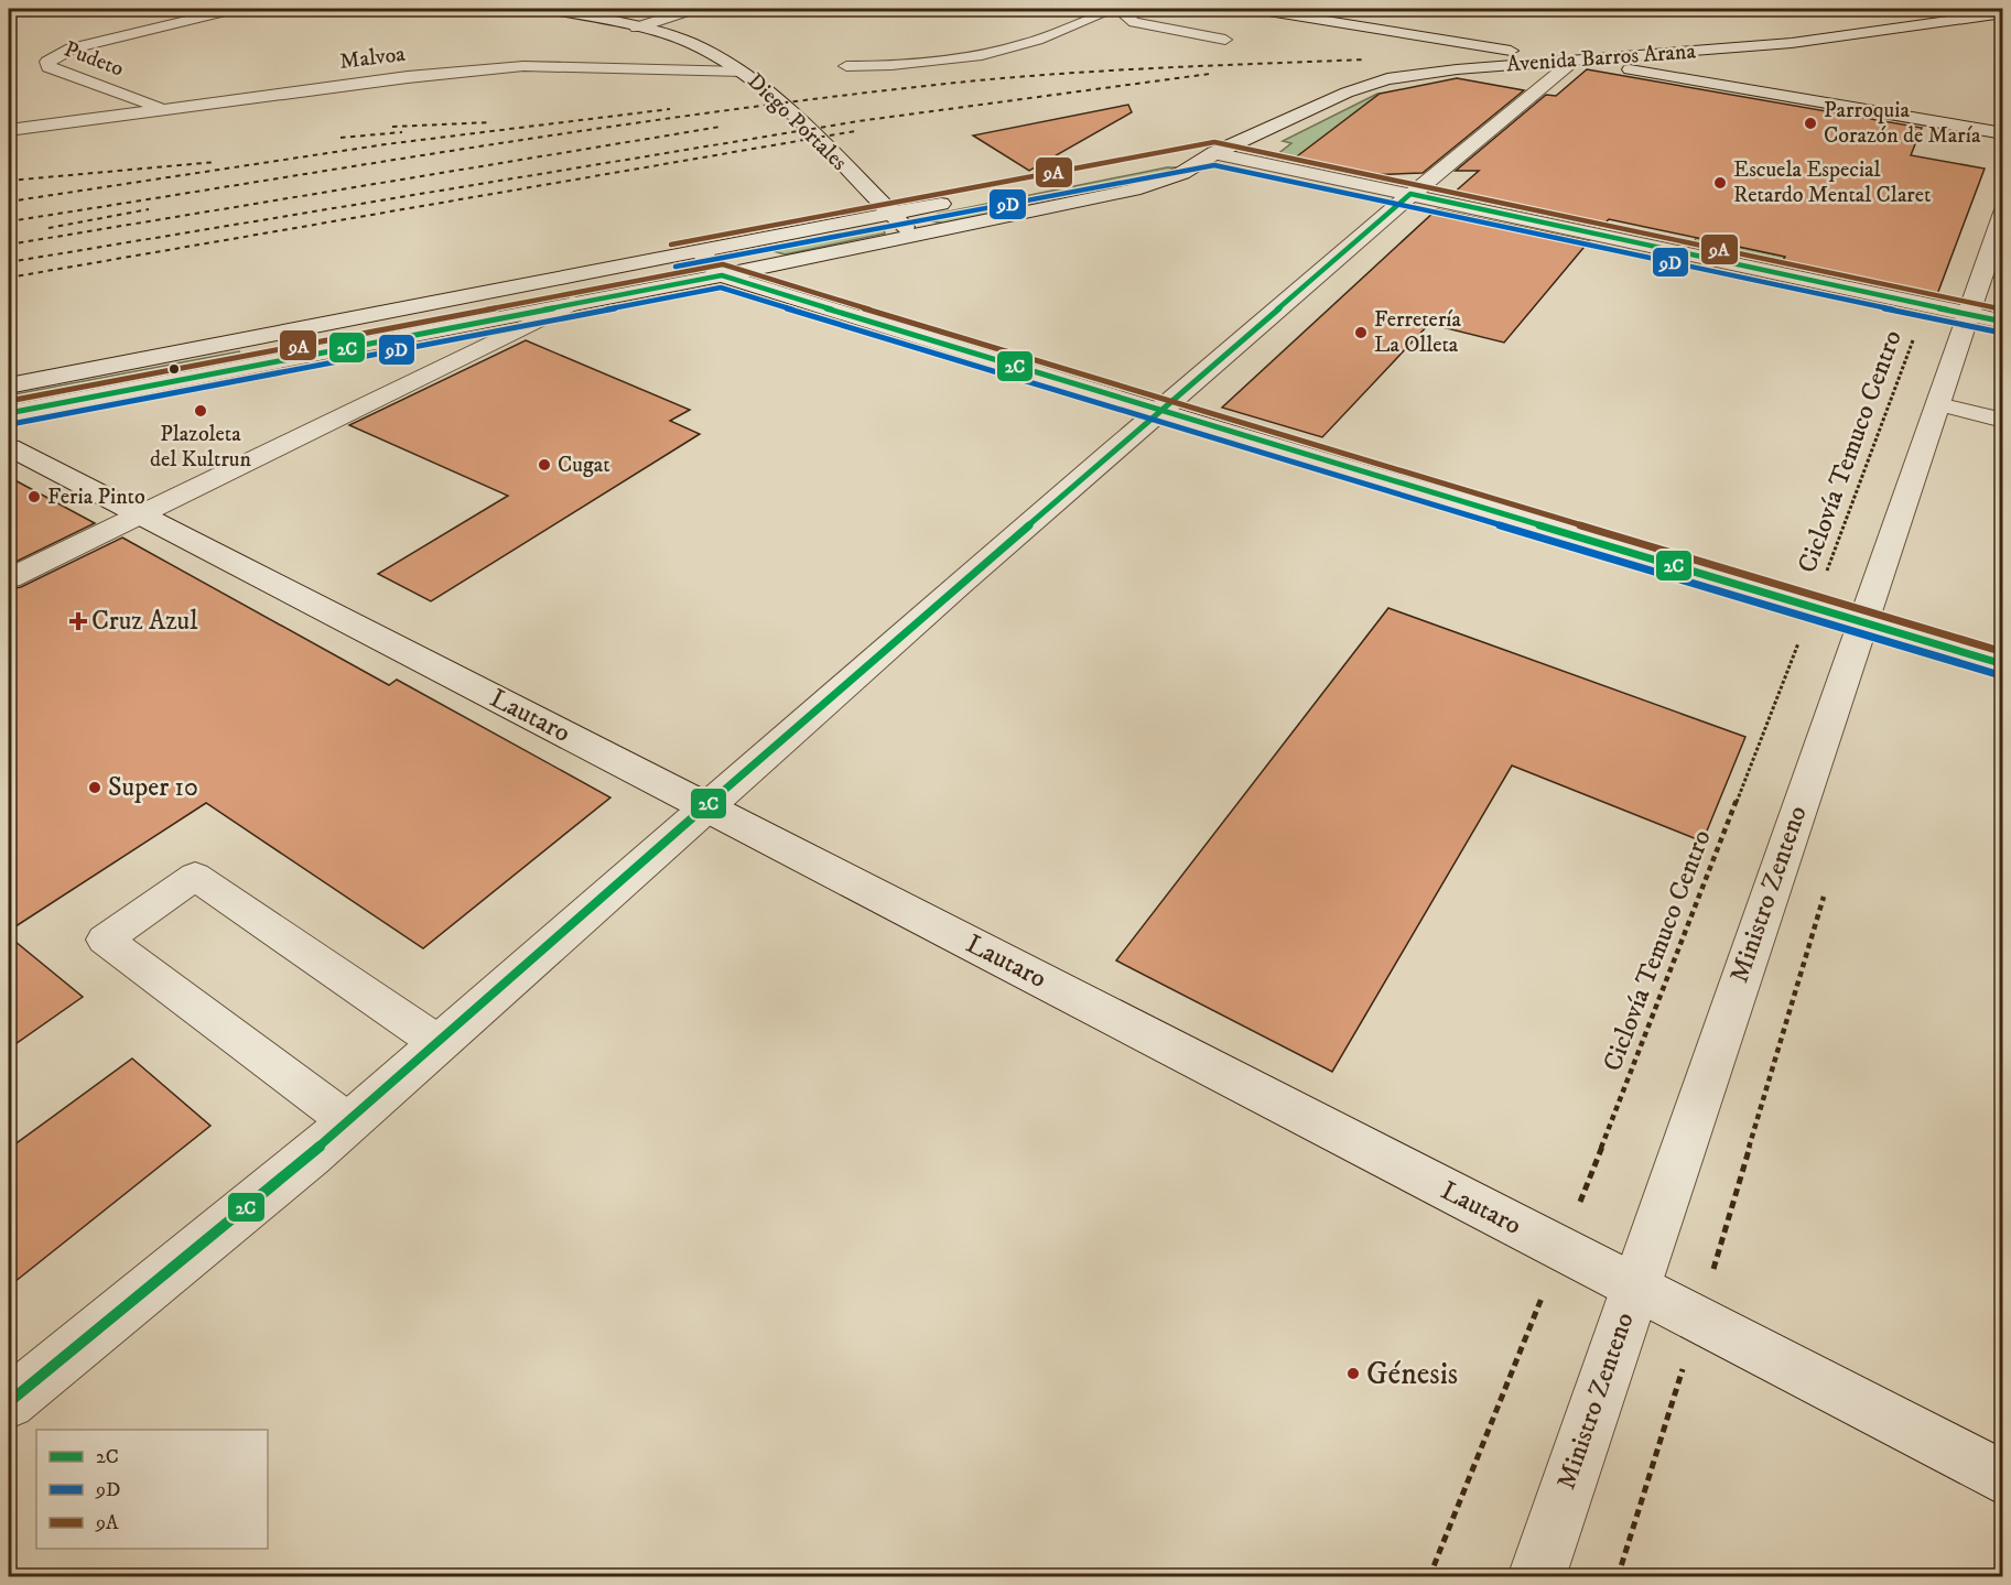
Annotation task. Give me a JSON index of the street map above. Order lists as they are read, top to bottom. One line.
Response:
{"streets":{"street":["Malvoa","Avenida Barros Arana","Pudeto","Diego Portales","Lautaro","Ministro Zenteno"],"path":["Ciclovía Temuco Centro"]},"crossings":[["Malvoa","Pudeto"],["Malvoa","Diego Portales"],["Avenida Barros Arana","Diego Portales"],["Ciclovía Temuco Centro","Lautaro"],["Lautaro","Ministro Zenteno"]],"places":{"other":["Parroquia Corazón de María","Escuela Especial Retardo Mental Claret","Ferretería La Olleta","Plazoleta del Kultrun","Cugat","Feria Pinto","Super 10","Génesis"],"health":["Cruz Azul"]},"lines":["transit line 9A","transit line 9D","transit line 2C"],"legend":["2C","9D","9A"]}
